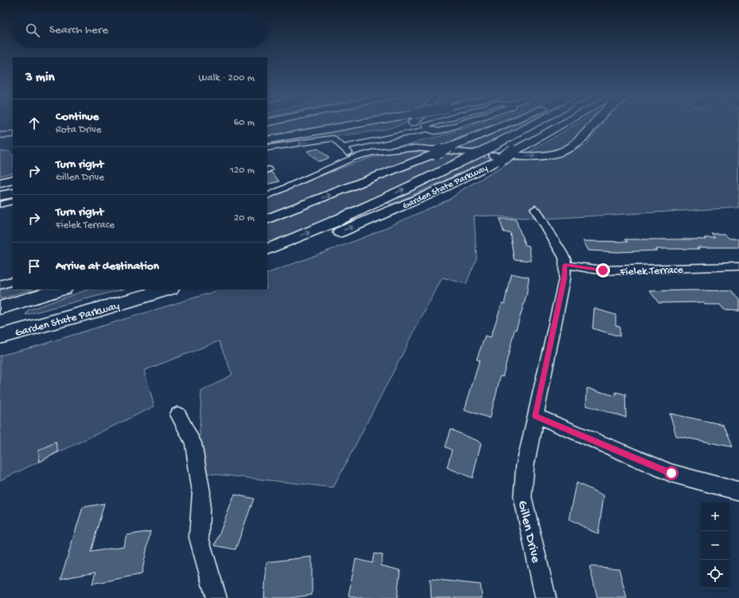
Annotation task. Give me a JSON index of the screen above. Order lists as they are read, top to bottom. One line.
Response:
{"streets":{"highway":["Garden State Parkway"],"street":["Fielek Terrace","Gillen Drive"]},"crossings":[["Fielek Terrace","Gillen Drive"]],"page":{"search":"Search here","heading":["3 min","Walk · 200 m"],"list":[["Continue","Rota Drive","60 m"],["Turn right","Gillen Drive","120 m"],["Turn right","Fielek Terrace","20 m"],"Arrive at destination"],"map_buttons":["+","−"]}}
